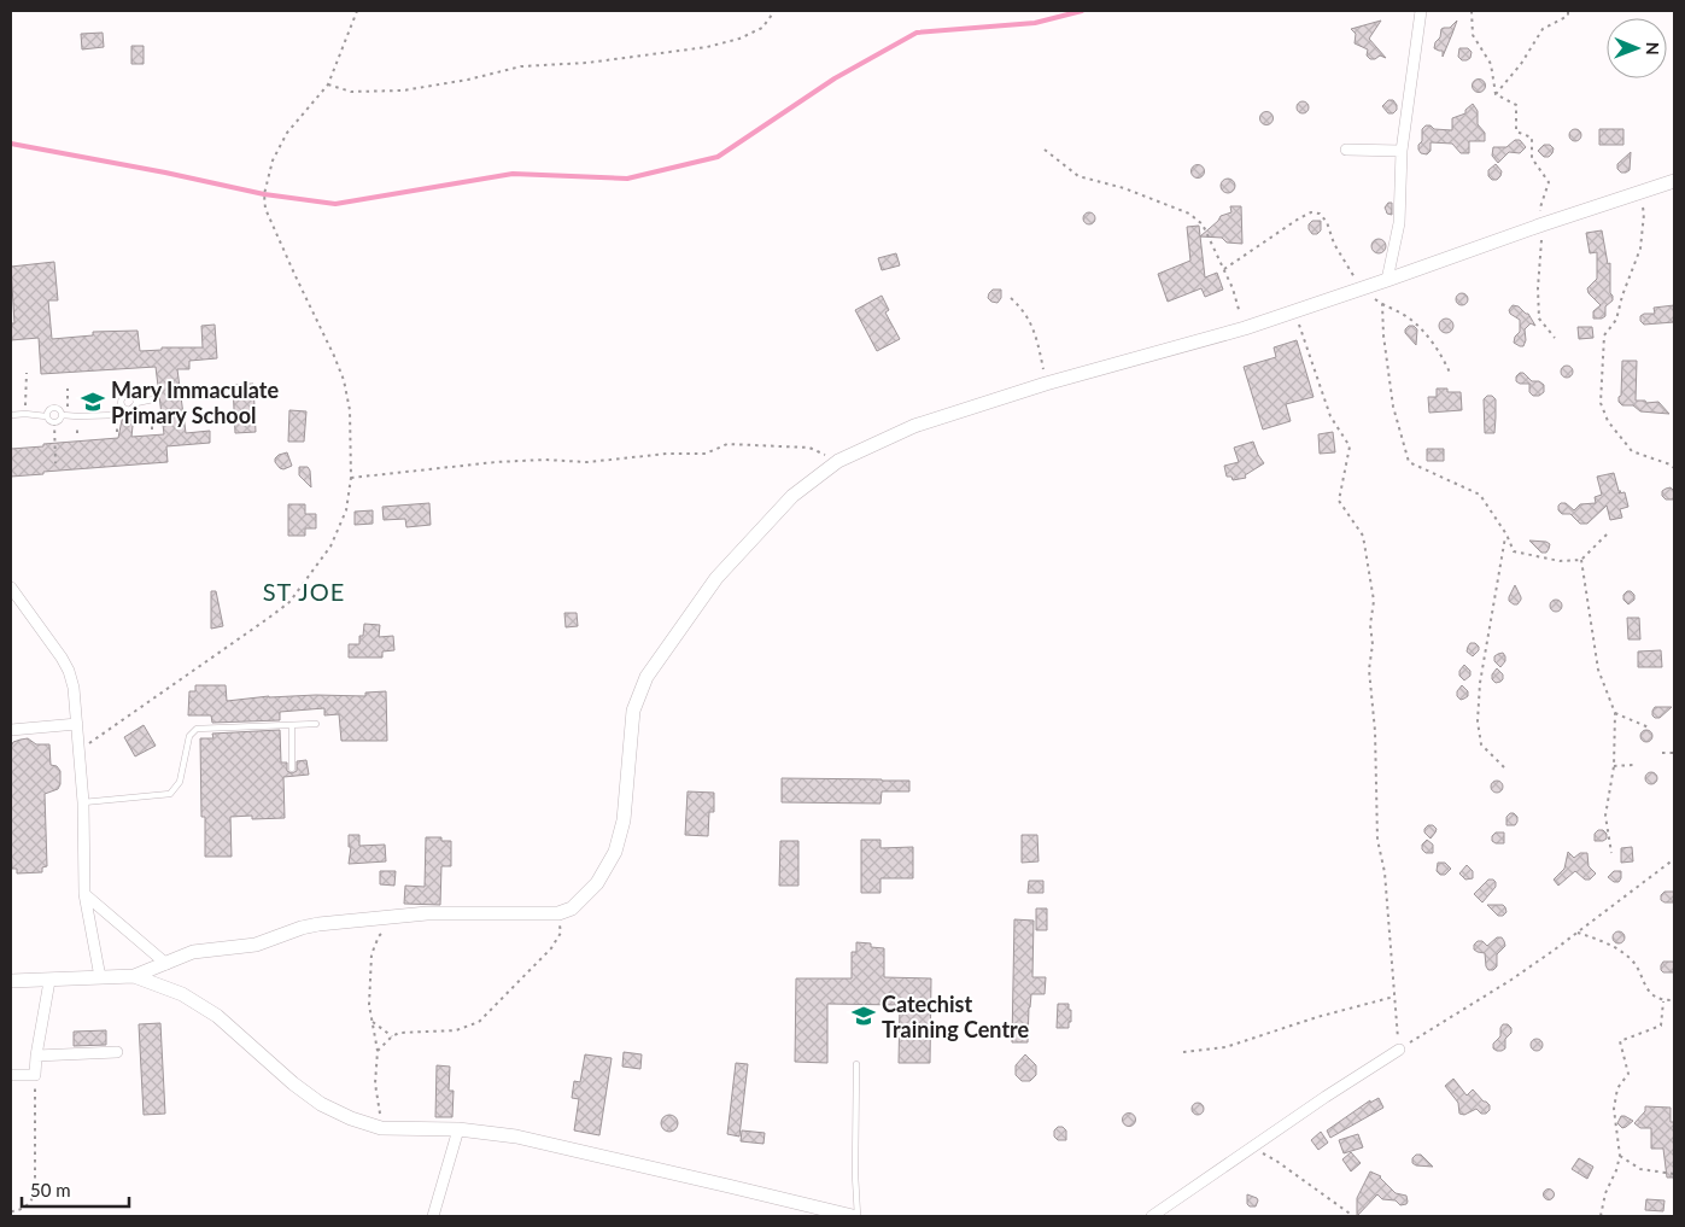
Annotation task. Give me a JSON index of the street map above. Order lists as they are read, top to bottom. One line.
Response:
{"districts":["ST JOE"],"places":{"school or university":["Mary Immaculate Primary School","Catechist Training Centre"]},"scale_bar":"50 m","north":"right"}
